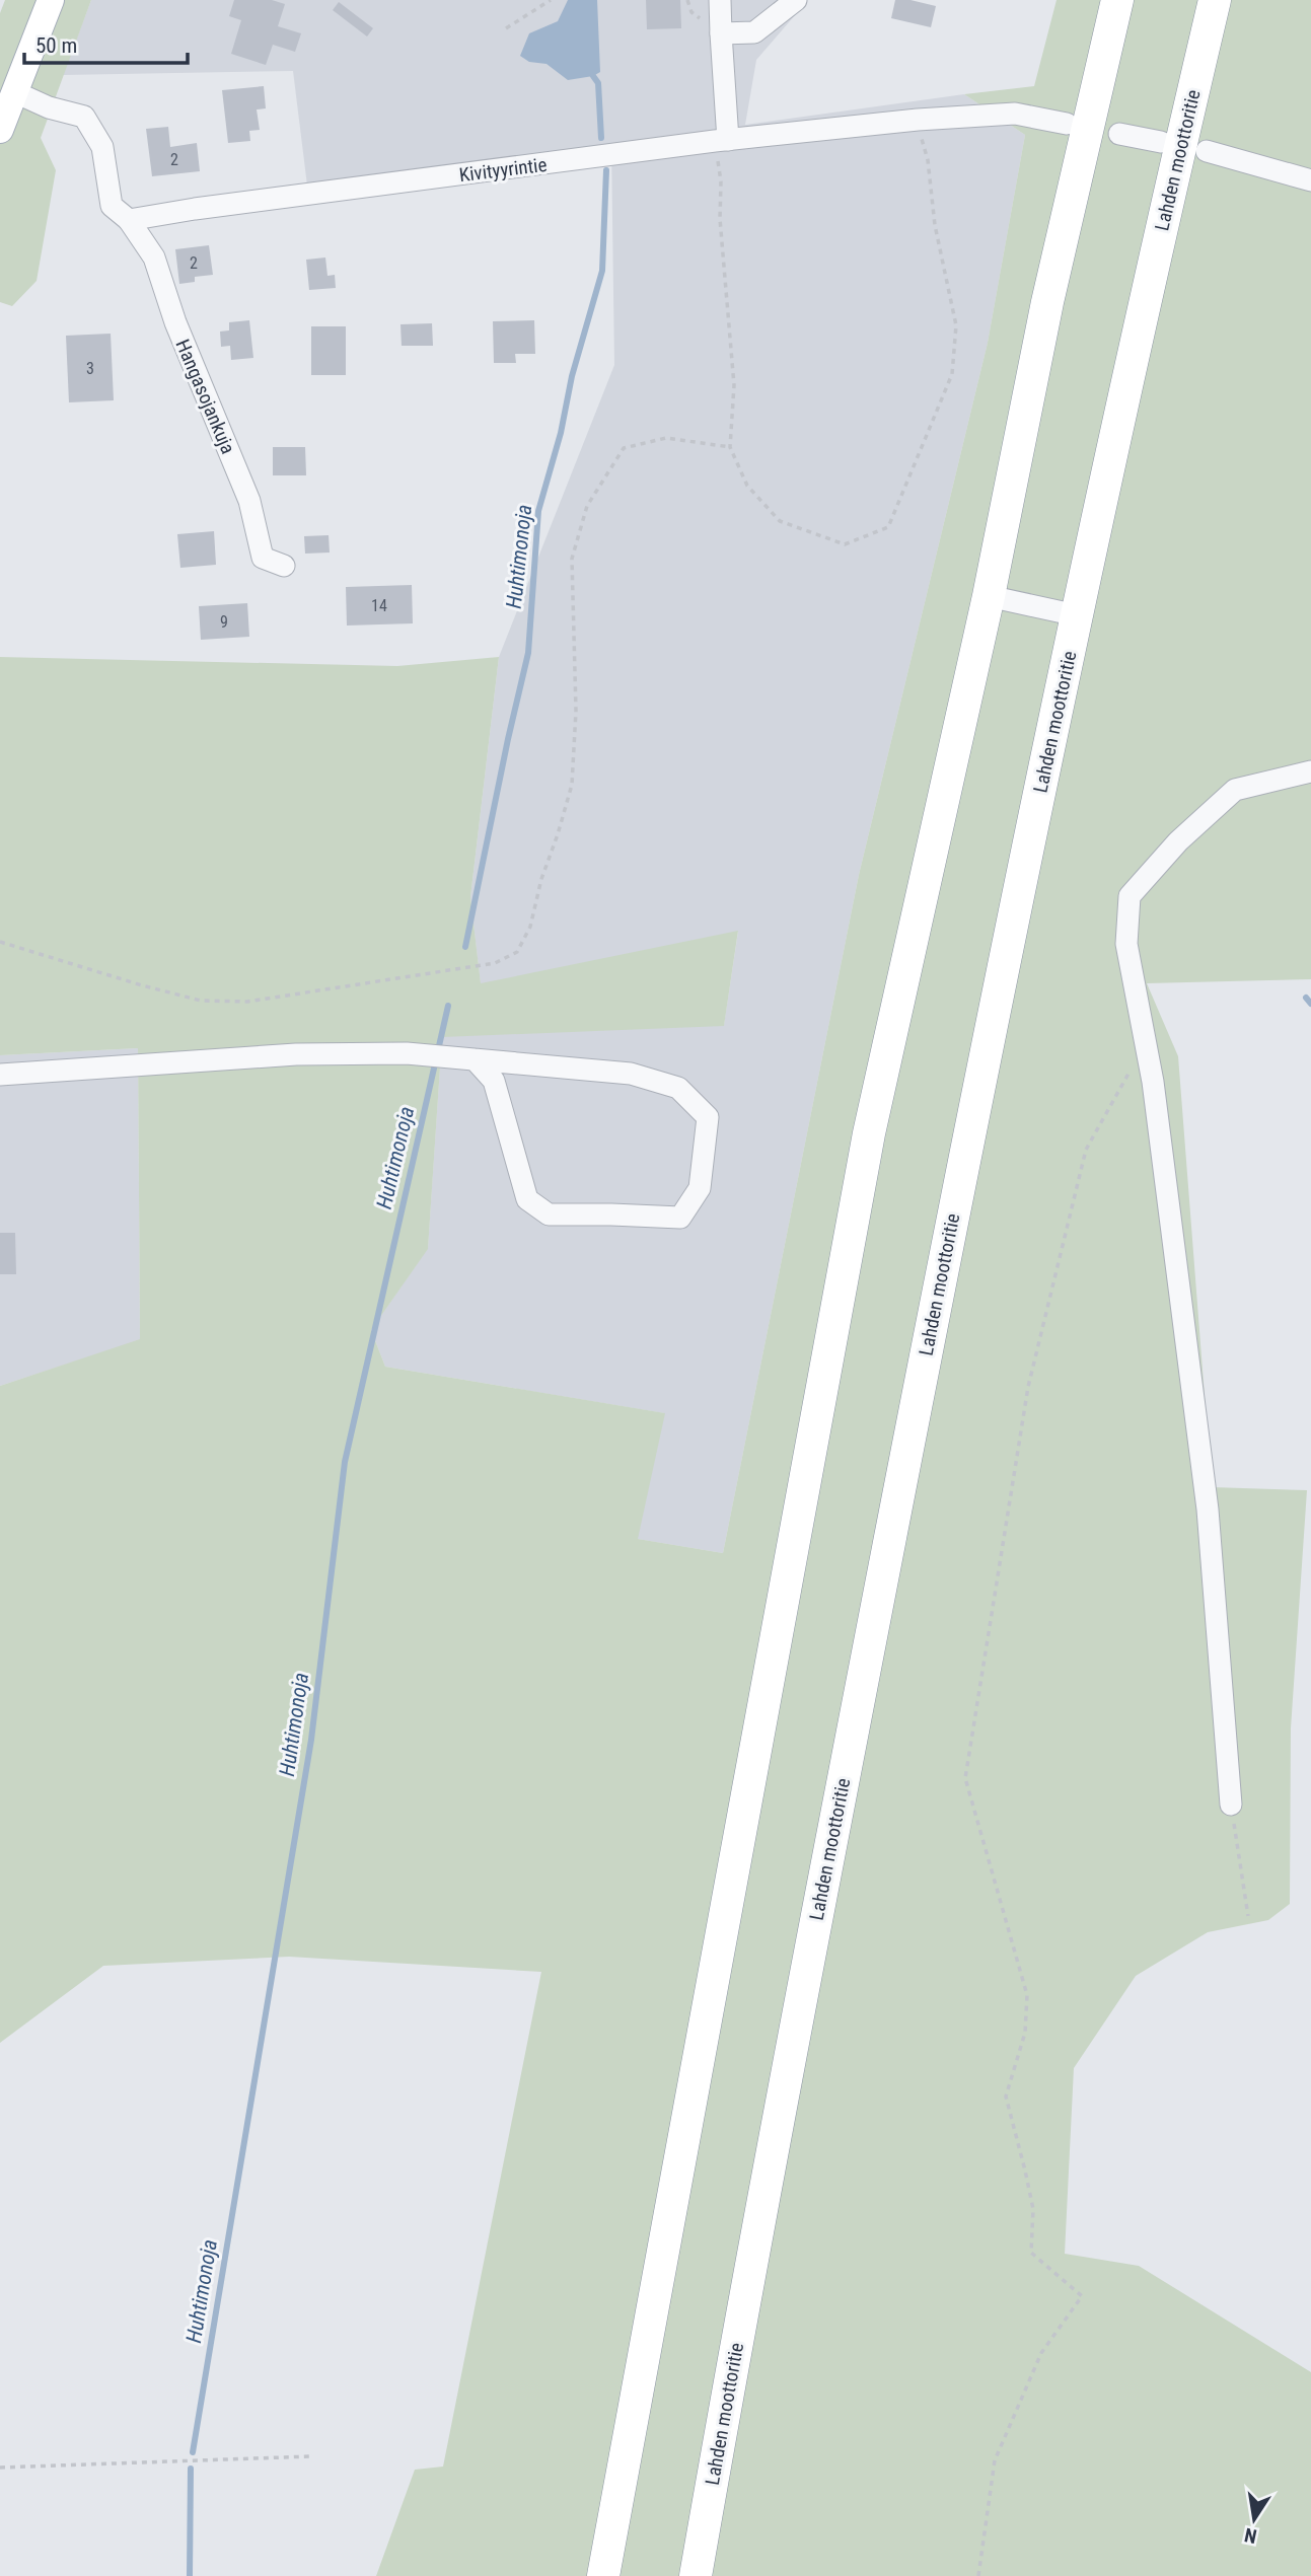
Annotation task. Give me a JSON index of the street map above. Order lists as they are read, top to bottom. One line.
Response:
{"streets":{"highway":["Lahden moottoritie"],"street":["Kivityyrintie","Hangasojankuja"]},"crossings":[["Kivityyrintie","Hangasojankuja"]],"water":["Huhtimonoja"],"house_numbers":["2","2","3","14","9"],"scale_bar":"50 m","north":"bottom"}
